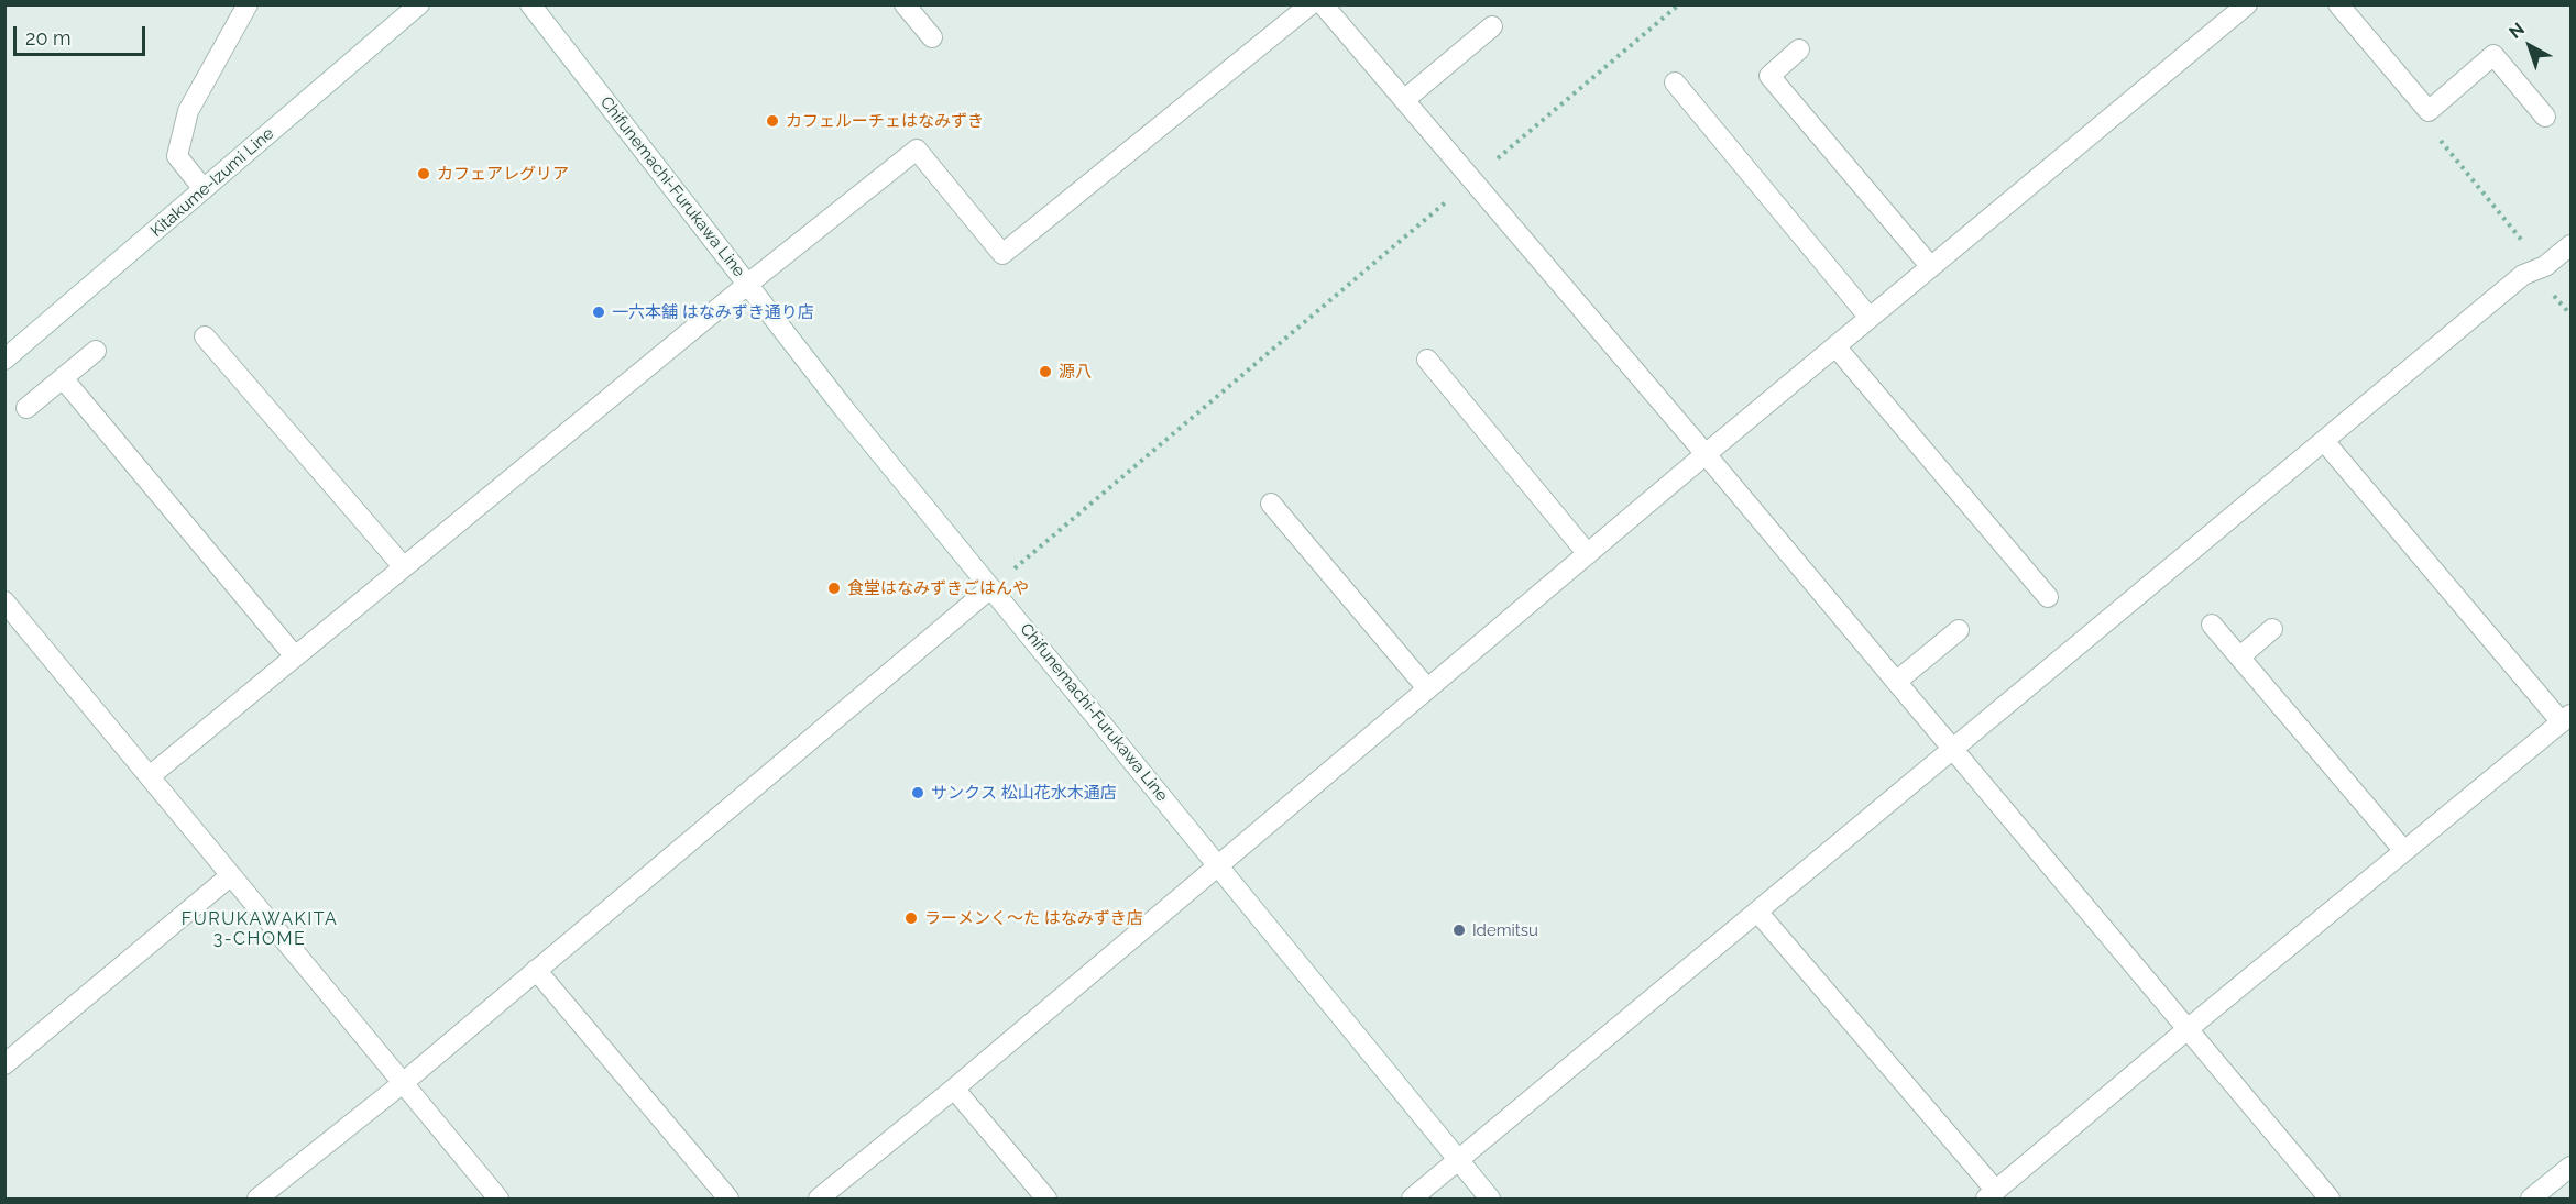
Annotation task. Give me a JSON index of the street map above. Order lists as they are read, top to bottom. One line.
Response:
{"streets":{"street":["Kitakume-Izumi Line","Chifunemachi-Furukawa Line"]},"districts":["FURUKAWAKITA 3-CHOME"],"places":["カフェルーチェはなみずき","カフェアレグリア","一六本舗 はなみずき通り店","源八","食堂はなみずきごはんや","サンクス 松山花水木通店","ラーメンく～た はなみずき店","Idemitsu"],"scale_bar":"20 m","north":"top left"}
